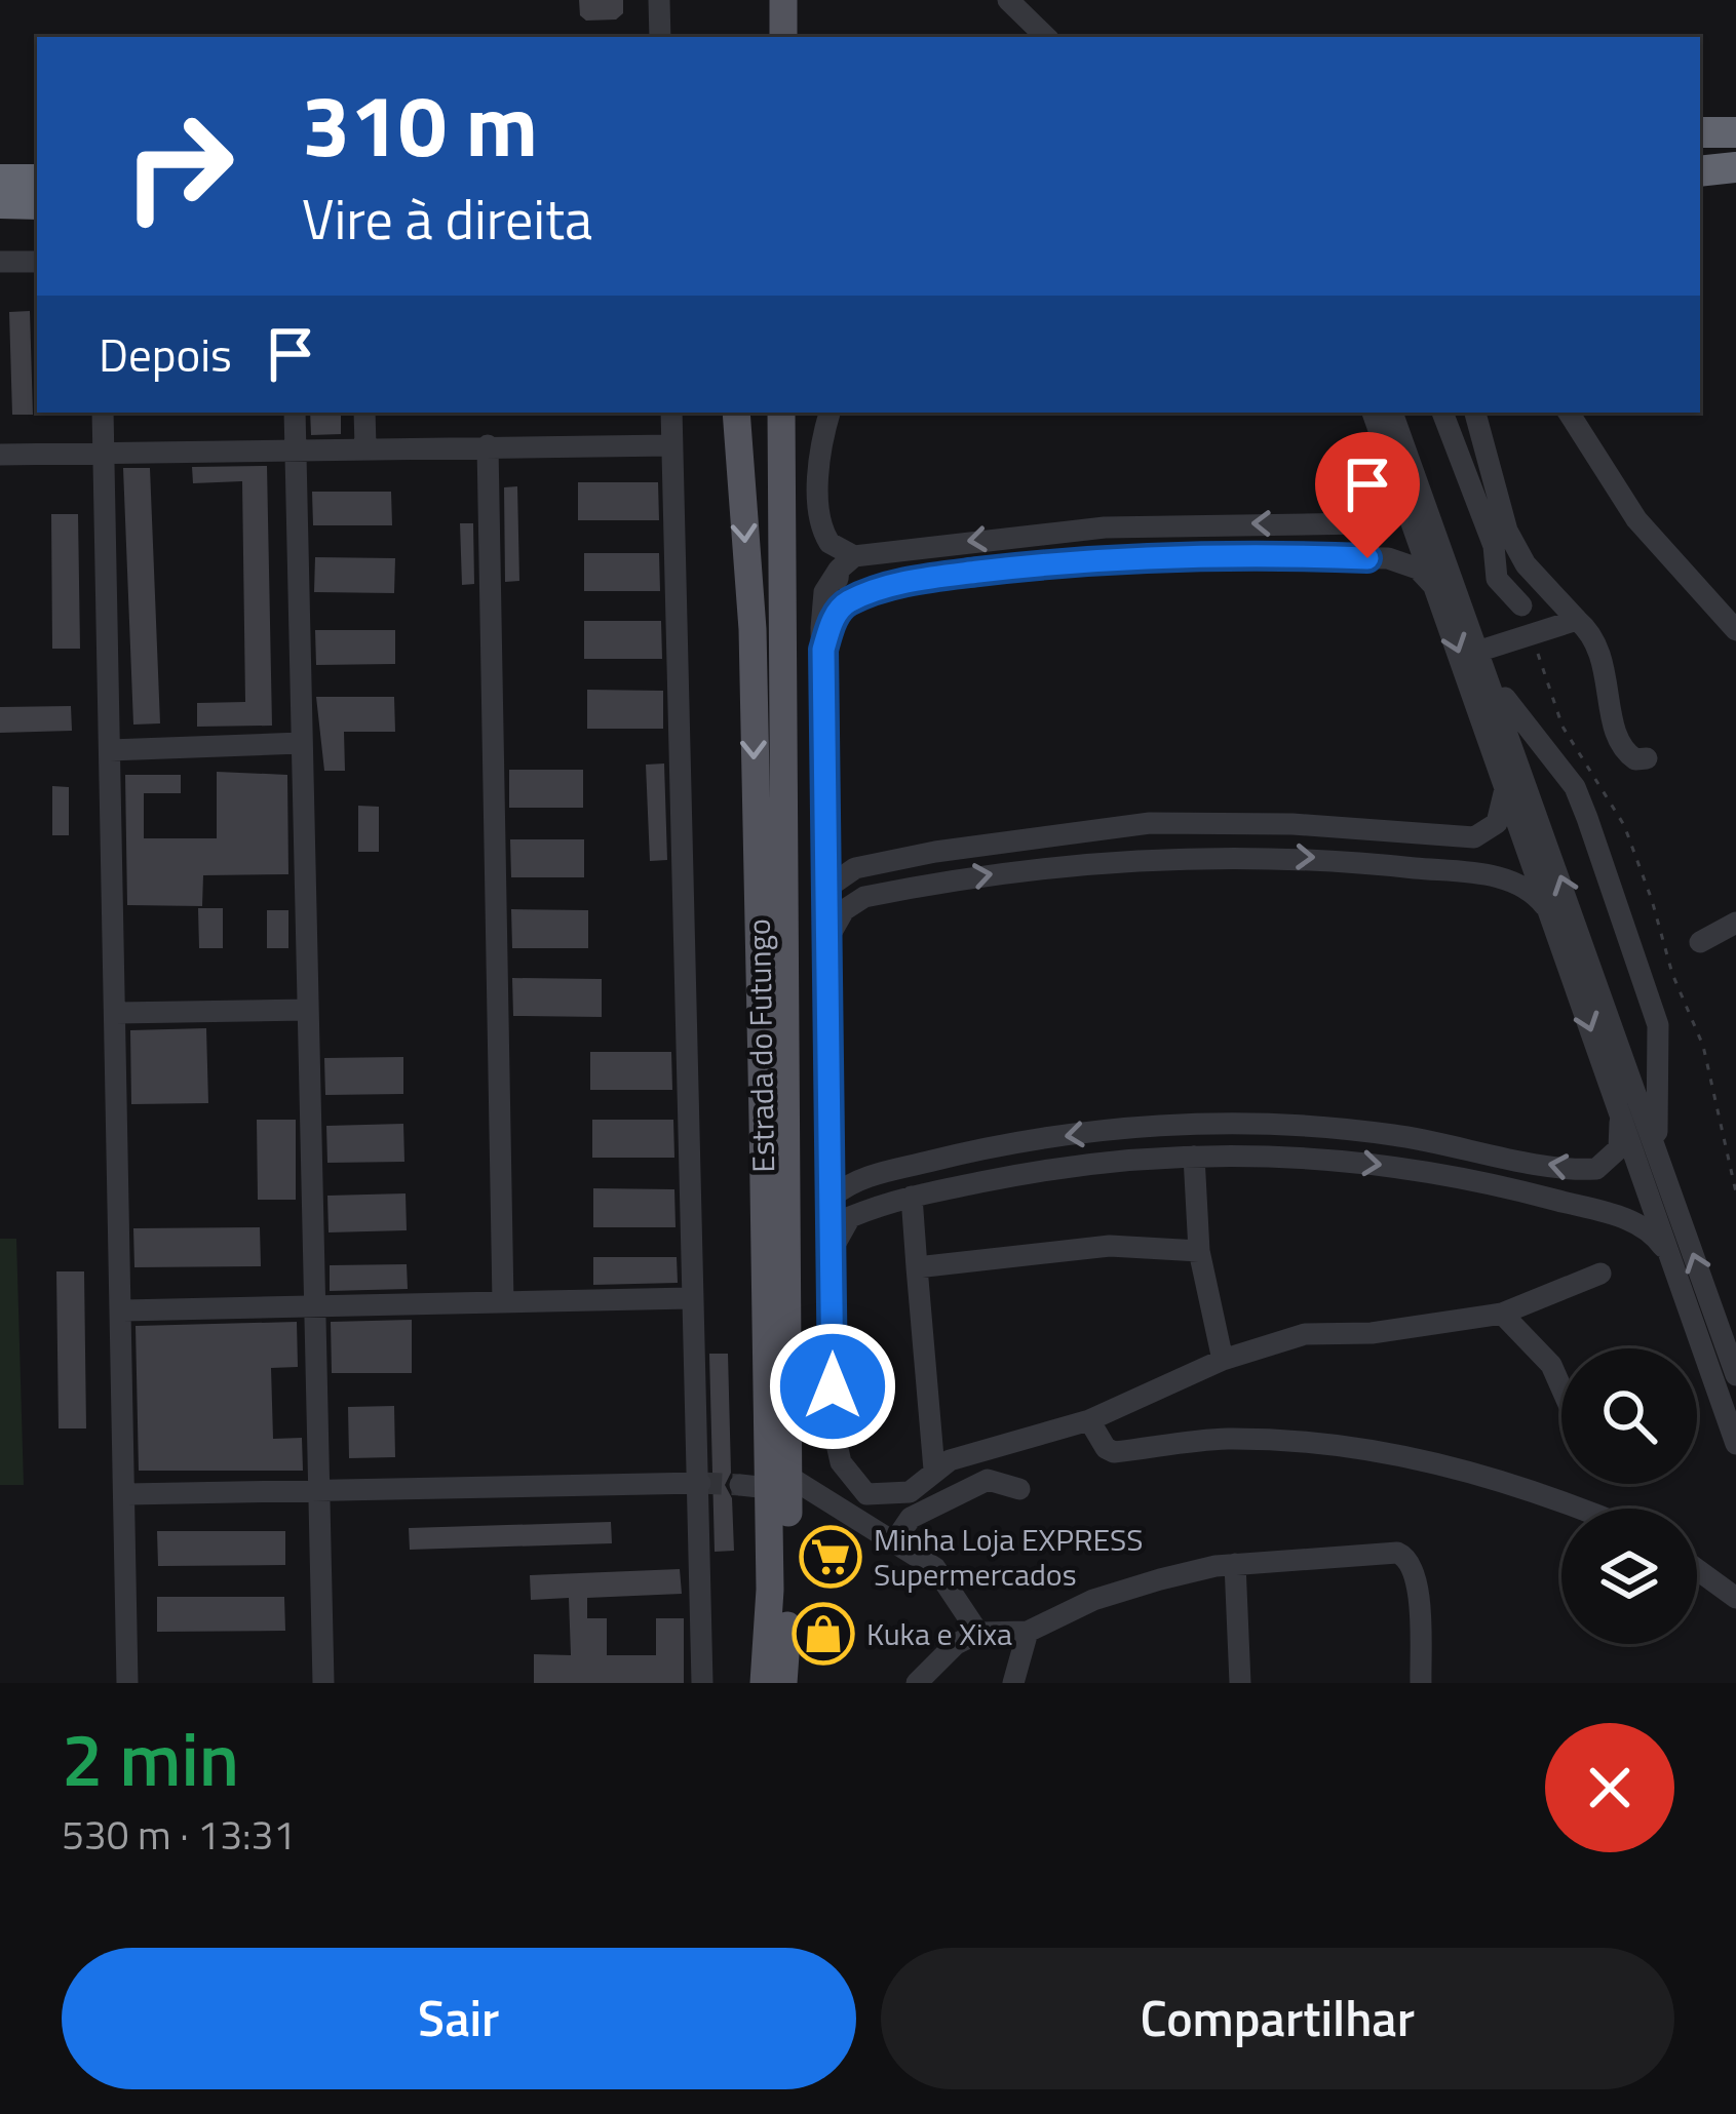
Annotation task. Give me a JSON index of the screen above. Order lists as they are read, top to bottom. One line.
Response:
{"streets":{"main road":["Estrada do Futungo"]},"places":{"supermarket":["Minha Loja EXPRESS Supermercados"],"shop":["Kuka e Xixa"]},"page":{"turn":["310 m","Vire à direita"],"then":"Depois","heading":["2 min","530 m · 13:31"],"buttons":["Sair","Compartilhar"]}}
